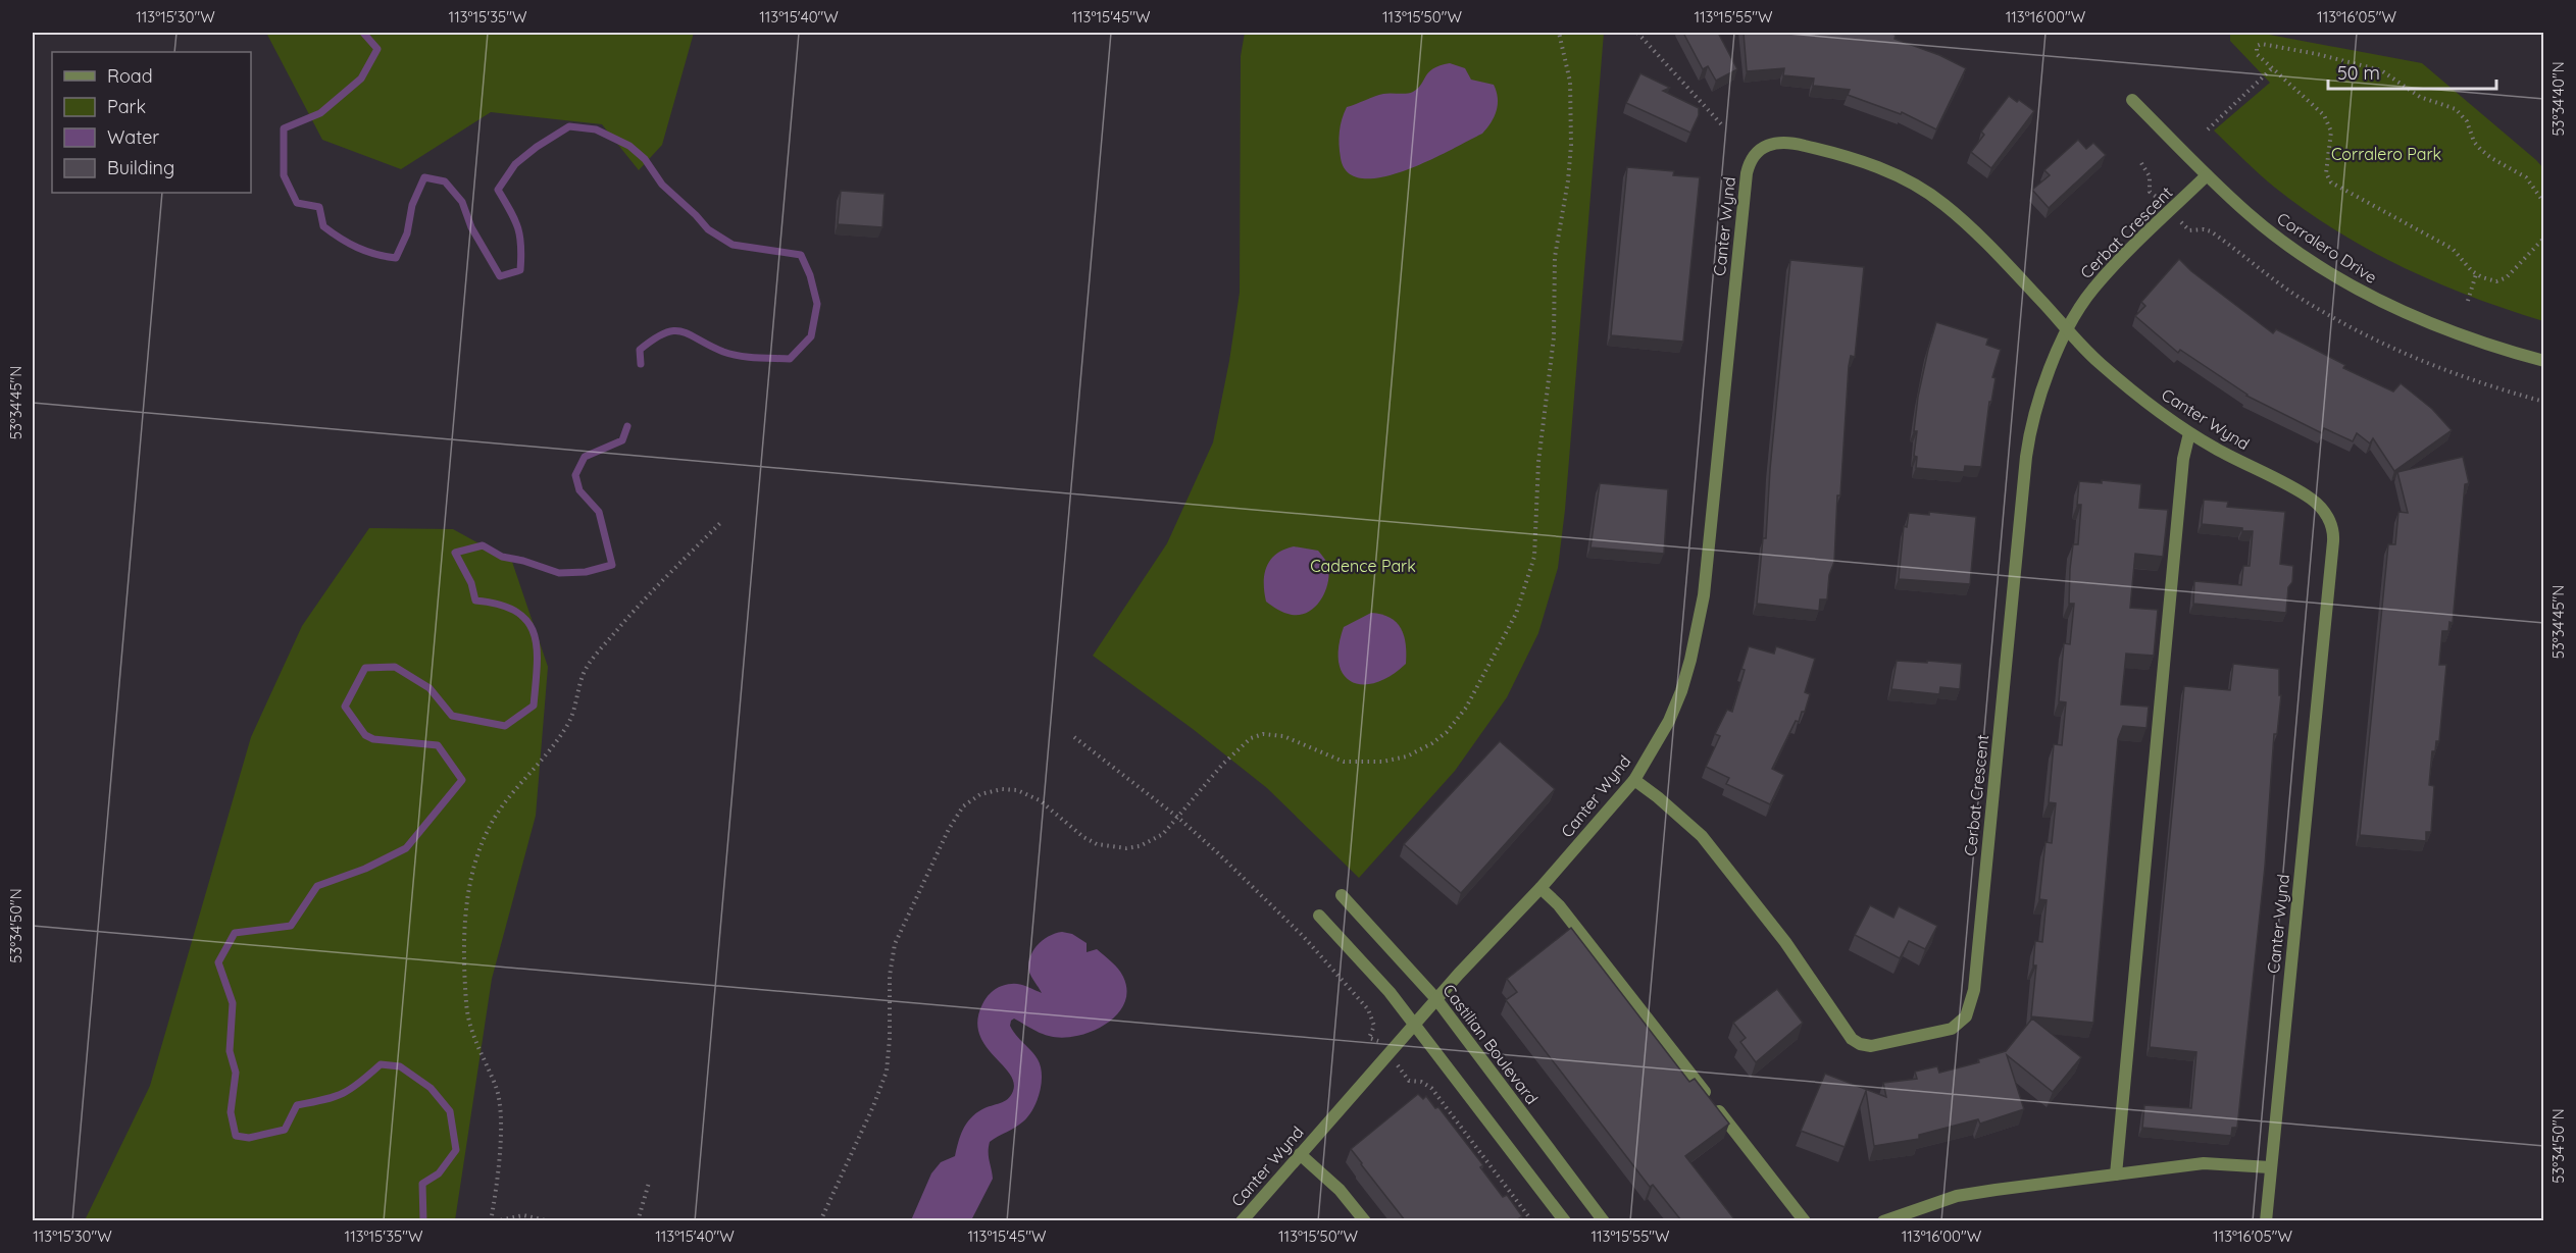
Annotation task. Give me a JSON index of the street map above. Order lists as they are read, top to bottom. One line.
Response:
{"streets":{"street":["Canter Wynd","Cerbat Crescent","Corralero Drive","Castilian Boulevard"]},"crossings":[["Canter Wynd","Cerbat Crescent"],["Canter Wynd","Castilian Boulevard"],["Cerbat Crescent","Corralero Drive"]],"parks":["Corralero Park","Cadence Park"],"legend":["Road","Park","Water","Building"],"scale_bar":"50 m","coordinates":["113°15'30\"W","113°15'35\"W","113°15'40\"W","113°15'45\"W","113°15'50\"W","113°15'55\"W","113°16'00\"W","113°16'05\"W","53°34'40\"N","53°34'45\"N","53°34'50\"N"]}
